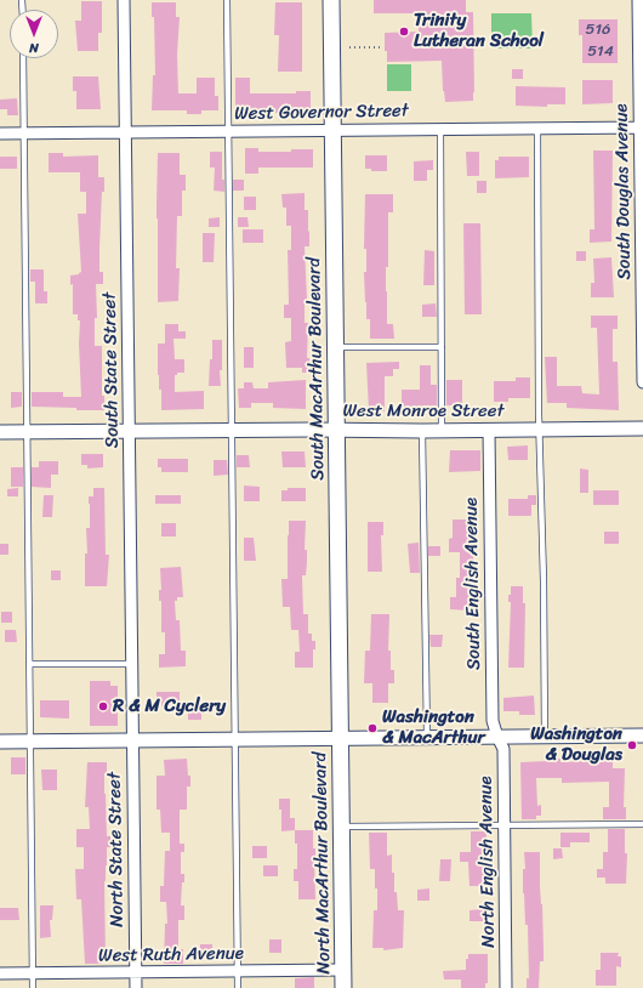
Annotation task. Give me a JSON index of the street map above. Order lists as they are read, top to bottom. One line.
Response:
{"streets":{"main road":["South MacArthur Boulevard","North MacArthur Boulevard"],"street":["West Governor Street","South Douglas Avenue","South State Street","West Monroe Street","South English Avenue","North State Street","North English Avenue","West Ruth Avenue"]},"crossings":[["West Governor Street","South Douglas Avenue"],["West Governor Street","South MacArthur Boulevard"],["West Governor Street","South State Street"],["South MacArthur Boulevard","West Monroe Street"],["South MacArthur Boulevard","North MacArthur Boulevard"],["South State Street","West Monroe Street"],["South State Street","North State Street"],["West Monroe Street","South English Avenue"],["South English Avenue","North English Avenue"],["North State Street","West Ruth Avenue"],["North MacArthur Boulevard","West Ruth Avenue"]],"places":["Trinity Lutheran School","R & M Cyclery","Washington & MacArthur","Washington & Douglas"],"house_numbers":["516","514"],"north":"bottom"}
